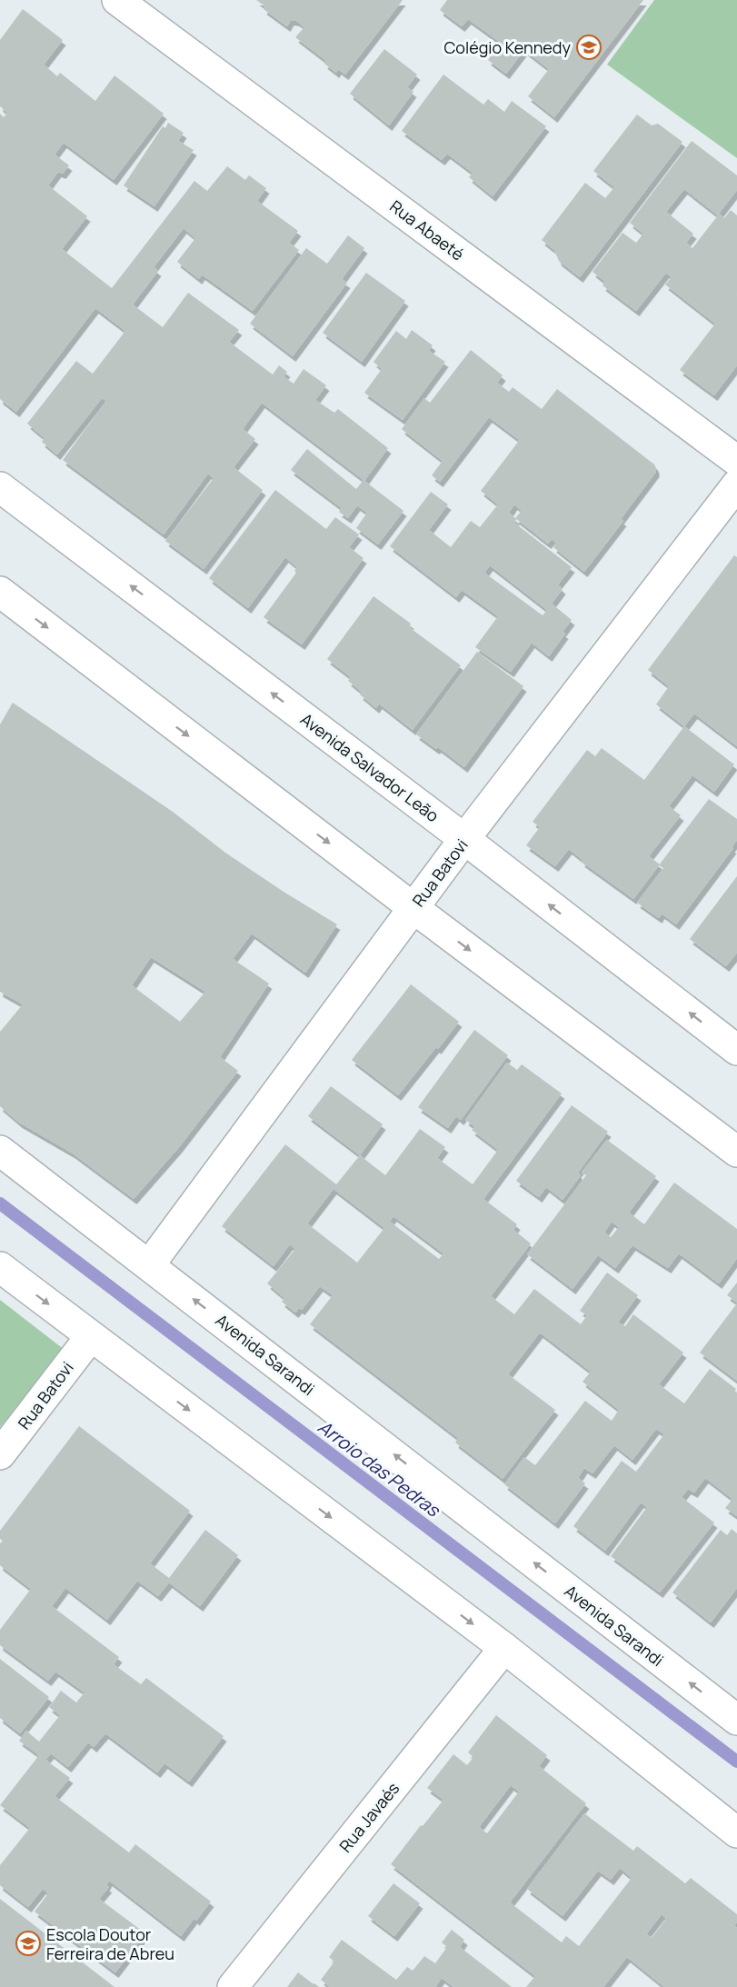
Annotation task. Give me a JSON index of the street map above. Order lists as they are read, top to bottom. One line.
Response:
{"streets":{"street":["Rua Abaeté","Avenida Salvador Leão","Rua Batovi","Avenida Sarandi","Rua Javaés"]},"crossings":[["Avenida Salvador Leão","Rua Batovi"],["Rua Batovi","Avenida Sarandi"]],"water":["Arroio das Pedras"],"places":{"school or university":["Colégio Kennedy","Escola Doutor Ferreira de Abreu"]}}
